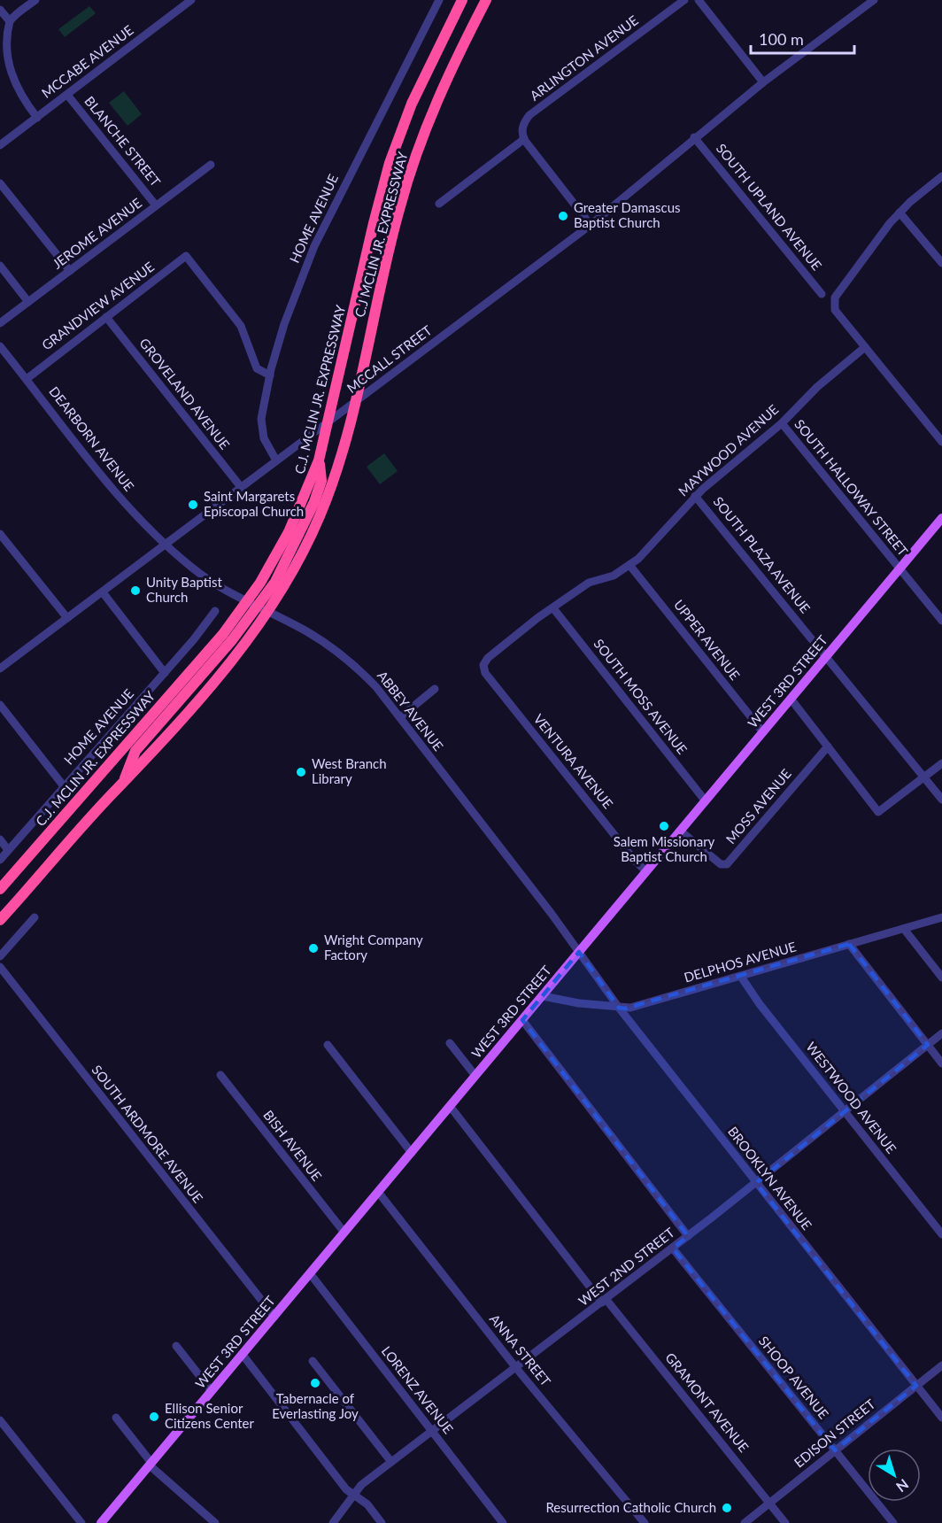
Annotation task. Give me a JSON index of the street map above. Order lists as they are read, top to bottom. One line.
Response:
{"streets":{"highway":["C.J MCLIN JR. EXPRESSWAY","C.J. MCLIN JR. EXPRESSWAY"],"main road":["WEST 3RD STREET"],"street":["ARLINGTON AVENUE","MCCABE AVENUE","BLANCHE STREET","SOUTH UPLAND AVENUE","HOME AVENUE","JEROME AVENUE","GRANDVIEW AVENUE","MCCALL STREET","GROVELAND AVENUE","DEARBORN AVENUE","MAYWOOD AVENUE","SOUTH HALLOWAY STREET","SOUTH PLAZA AVENUE","UPPER AVENUE","SOUTH MOSS AVENUE","ABBEY AVENUE","VENTURA AVENUE","MOSS AVENUE","DELPHOS AVENUE","WESTWOOD AVENUE","SOUTH ARDMORE AVENUE","BISH AVENUE","BROOKLYN AVENUE","WEST 2ND STREET","ANNA STREET","SHOOP AVENUE","LORENZ AVENUE","GRAMONT AVENUE","EDISON STREET"]},"crossings":[["MCCABE AVENUE","BLANCHE STREET"],["BLANCHE STREET","JEROME AVENUE"],["SOUTH UPLAND AVENUE","MCCALL STREET"],["HOME AVENUE","GRANDVIEW AVENUE"],["HOME AVENUE","MCCALL STREET"],["C.J MCLIN JR. EXPRESSWAY","ABBEY AVENUE"],["GRANDVIEW AVENUE","GROVELAND AVENUE"],["GRANDVIEW AVENUE","DEARBORN AVENUE"],["MCCALL STREET","GROVELAND AVENUE"],["MCCALL STREET","DEARBORN AVENUE"],["MCCALL STREET","ABBEY AVENUE"],["C.J. MCLIN JR. EXPRESSWAY","ABBEY AVENUE"],["DEARBORN AVENUE","ABBEY AVENUE"],["MAYWOOD AVENUE","SOUTH HALLOWAY STREET"],["MAYWOOD AVENUE","SOUTH PLAZA AVENUE"],["MAYWOOD AVENUE","UPPER AVENUE"],["MAYWOOD AVENUE","SOUTH MOSS AVENUE"],["MAYWOOD AVENUE","VENTURA AVENUE"],["SOUTH HALLOWAY STREET","WEST 3RD STREET"],["SOUTH PLAZA AVENUE","WEST 3RD STREET"],["UPPER AVENUE","WEST 3RD STREET"],["WEST 3RD STREET","SOUTH MOSS AVENUE"],["WEST 3RD STREET","ABBEY AVENUE"],["WEST 3RD STREET","VENTURA AVENUE"],["WEST 3RD STREET","MOSS AVENUE"],["WEST 3RD STREET","DELPHOS AVENUE"],["WEST 3RD STREET","SOUTH ARDMORE AVENUE"],["WEST 3RD STREET","BISH AVENUE"],["WEST 3RD STREET","BROOKLYN AVENUE"],["WEST 3RD STREET","ANNA STREET"],["WEST 3RD STREET","LORENZ AVENUE"],["WEST 3RD STREET","GRAMONT AVENUE"],["ABBEY AVENUE","BROOKLYN AVENUE"],["DELPHOS AVENUE","WESTWOOD AVENUE"],["DELPHOS AVENUE","BROOKLYN AVENUE"],["WESTWOOD AVENUE","WEST 2ND STREET"],["BROOKLYN AVENUE","WEST 2ND STREET"],["BROOKLYN AVENUE","EDISON STREET"],["WEST 2ND STREET","ANNA STREET"],["WEST 2ND STREET","SHOOP AVENUE"],["WEST 2ND STREET","LORENZ AVENUE"],["WEST 2ND STREET","GRAMONT AVENUE"],["SHOOP AVENUE","EDISON STREET"],["GRAMONT AVENUE","EDISON STREET"]],"places":["Greater Damascus Baptist Church","Saint Margarets Episcopal Church","Unity Baptist Church","West Branch Library","Salem Missionary Baptist Church","Wright Company Factory","Tabernacle of Everlasting Joy","Ellison Senior Citizens Center","Resurrection Catholic Church"],"scale_bar":"100 m","north":"bottom right"}
